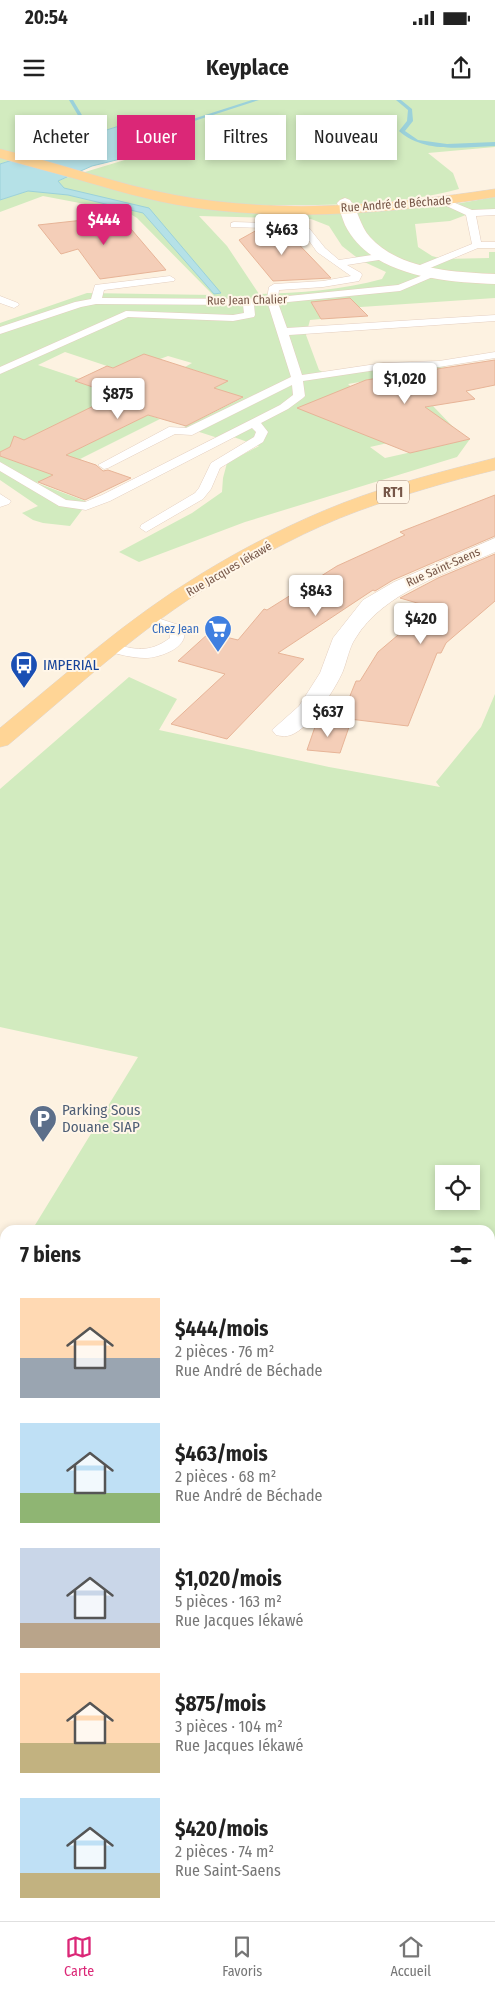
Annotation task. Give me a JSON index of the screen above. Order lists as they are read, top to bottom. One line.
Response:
{"streets":{"main road":["Rue André de Béchade","RT1","Rue Jacques Iékawé"],"street":["Rue Jean Chalier","Rue Saint-Saens"]},"places":{"supermarket":["Chez Jean"],"bus stop":["IMPERIAL"],"parking":["Parking Sous Douane SIAP"]},"page":{"status":"20:54","header":"Keyplace","chip":["Acheter","Louer","Filtres","Nouveau"],"price":["$444","$463","$1,020","$875","$843","$420","$637"],"heading":"7 biens","list":[{"name":"$444/mois","note":"2 pièces · 76 m² · Rue André de Béchade"},{"name":"$463/mois","note":"2 pièces · 68 m² · Rue André de Béchade"},{"name":"$1,020/mois","note":"5 pièces · 163 m² · Rue Jacques Iékawé"},{"name":"$875/mois","note":"3 pièces · 104 m² · Rue Jacques Iékawé"},{"name":"$420/mois","note":"2 pièces · 74 m² · Rue Saint-Saens"}],"tabs":["Carte","Favoris","Accueil"]}}
